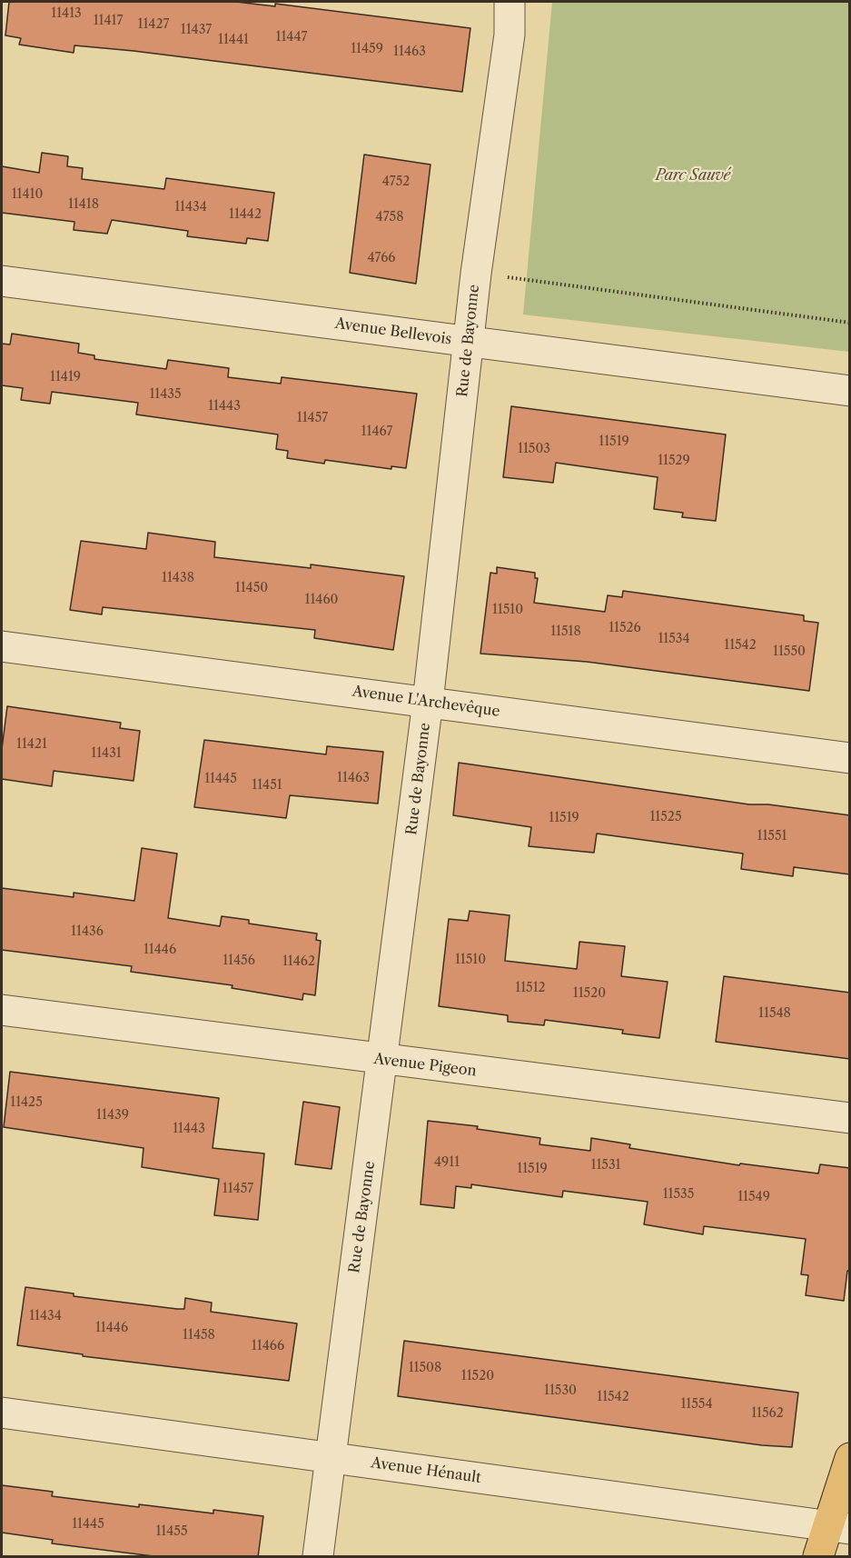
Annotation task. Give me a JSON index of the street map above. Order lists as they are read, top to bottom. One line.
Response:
{"streets":{"street":["Avenue Bellevois","Rue de Bayonne","Avenue L'Archevêque","Avenue Pigeon","Avenue Hénault"]},"crossings":[["Avenue Bellevois","Rue de Bayonne"],["Rue de Bayonne","Avenue L'Archevêque"],["Rue de Bayonne","Avenue Pigeon"],["Rue de Bayonne","Avenue Hénault"]],"parks":["Parc Sauvé"],"house_numbers":["11413","11417","11427","11437","11447","11441","11459","11463","4752","11410","11418","11434","11442","4758","4766","11419","11435","11443","11457","11467","11519","11503","11529","11438","11450","11460","11510","11526","11518","11534","11542","11550","11421","11431","11463","11445","11451","11525","11519","11551","11436","11446","11510","11456","11462","11512","11520","11548","11425","11439","11443","4911","11531","11519","11457","11535","11549","11434","11446","11458","11466","11508","11520","11530","11542","11554","11562","11445","11455"]}
